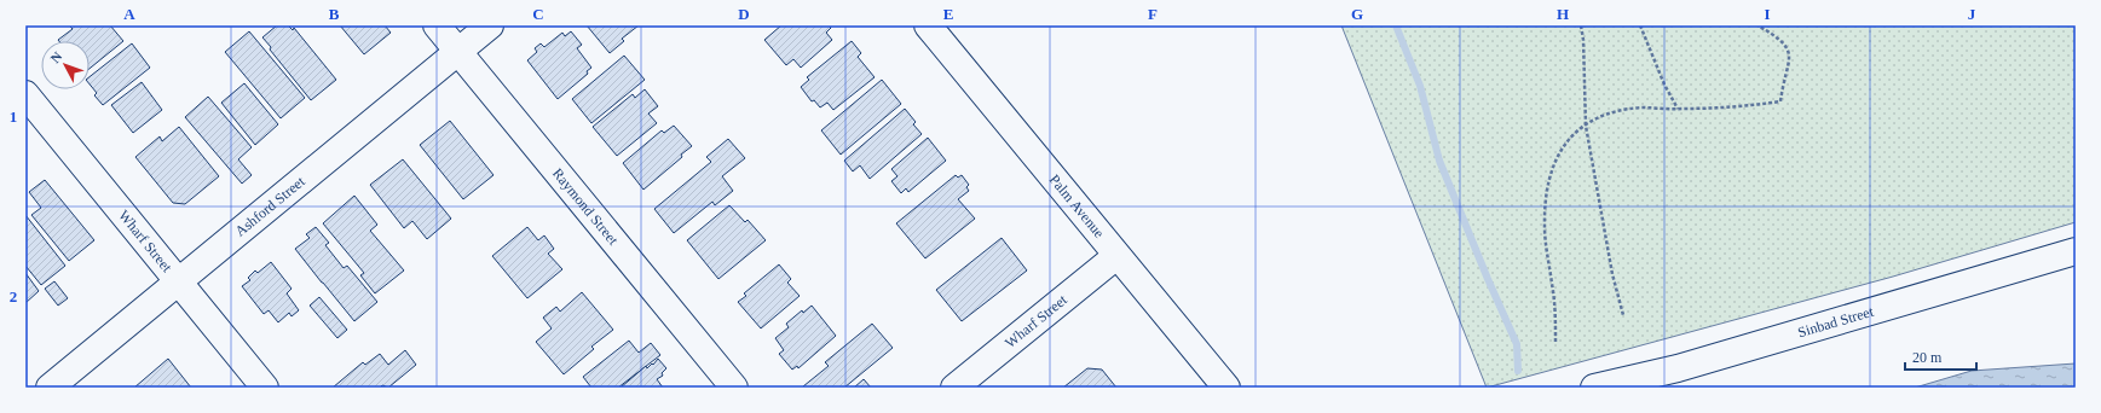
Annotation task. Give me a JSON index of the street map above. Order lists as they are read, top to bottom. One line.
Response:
{"streets":{"street":["Ashford Street","Raymond Street","Palm Avenue","Wharf Street","Sinbad Street"]},"crossings":[["Ashford Street","Raymond Street"],["Ashford Street","Wharf Street"],["Palm Avenue","Wharf Street"]],"scale_bar":"20 m","north":"top left","grid":{"columns":["A","B","C","D","E","F","G","H","I","J"],"rows":["1","2"]}}
